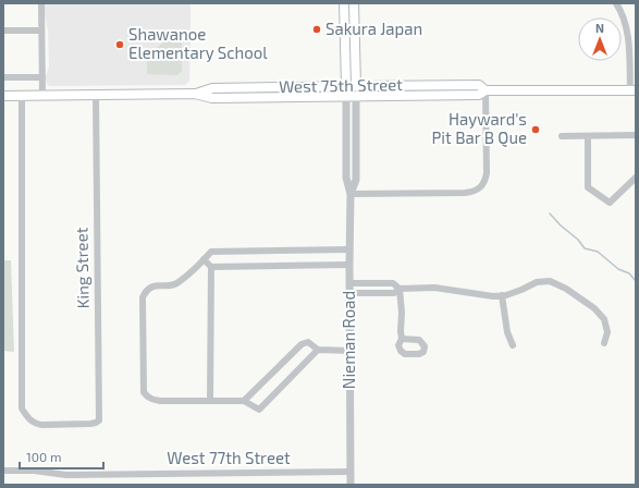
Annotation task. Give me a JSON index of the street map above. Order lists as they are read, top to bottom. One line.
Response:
{"streets":{"main road":["West 75th Street","Nieman Road"],"street":["King Street","West 77th Street"]},"crossings":[["West 75th Street","King Street"],["West 75th Street","Nieman Road"],["Nieman Road","West 77th Street"]],"places":["Sakura Japan","Shawanoe Elementary School","Hayward's Pit Bar B Que"],"scale_bar":"100 m","north":"top"}
